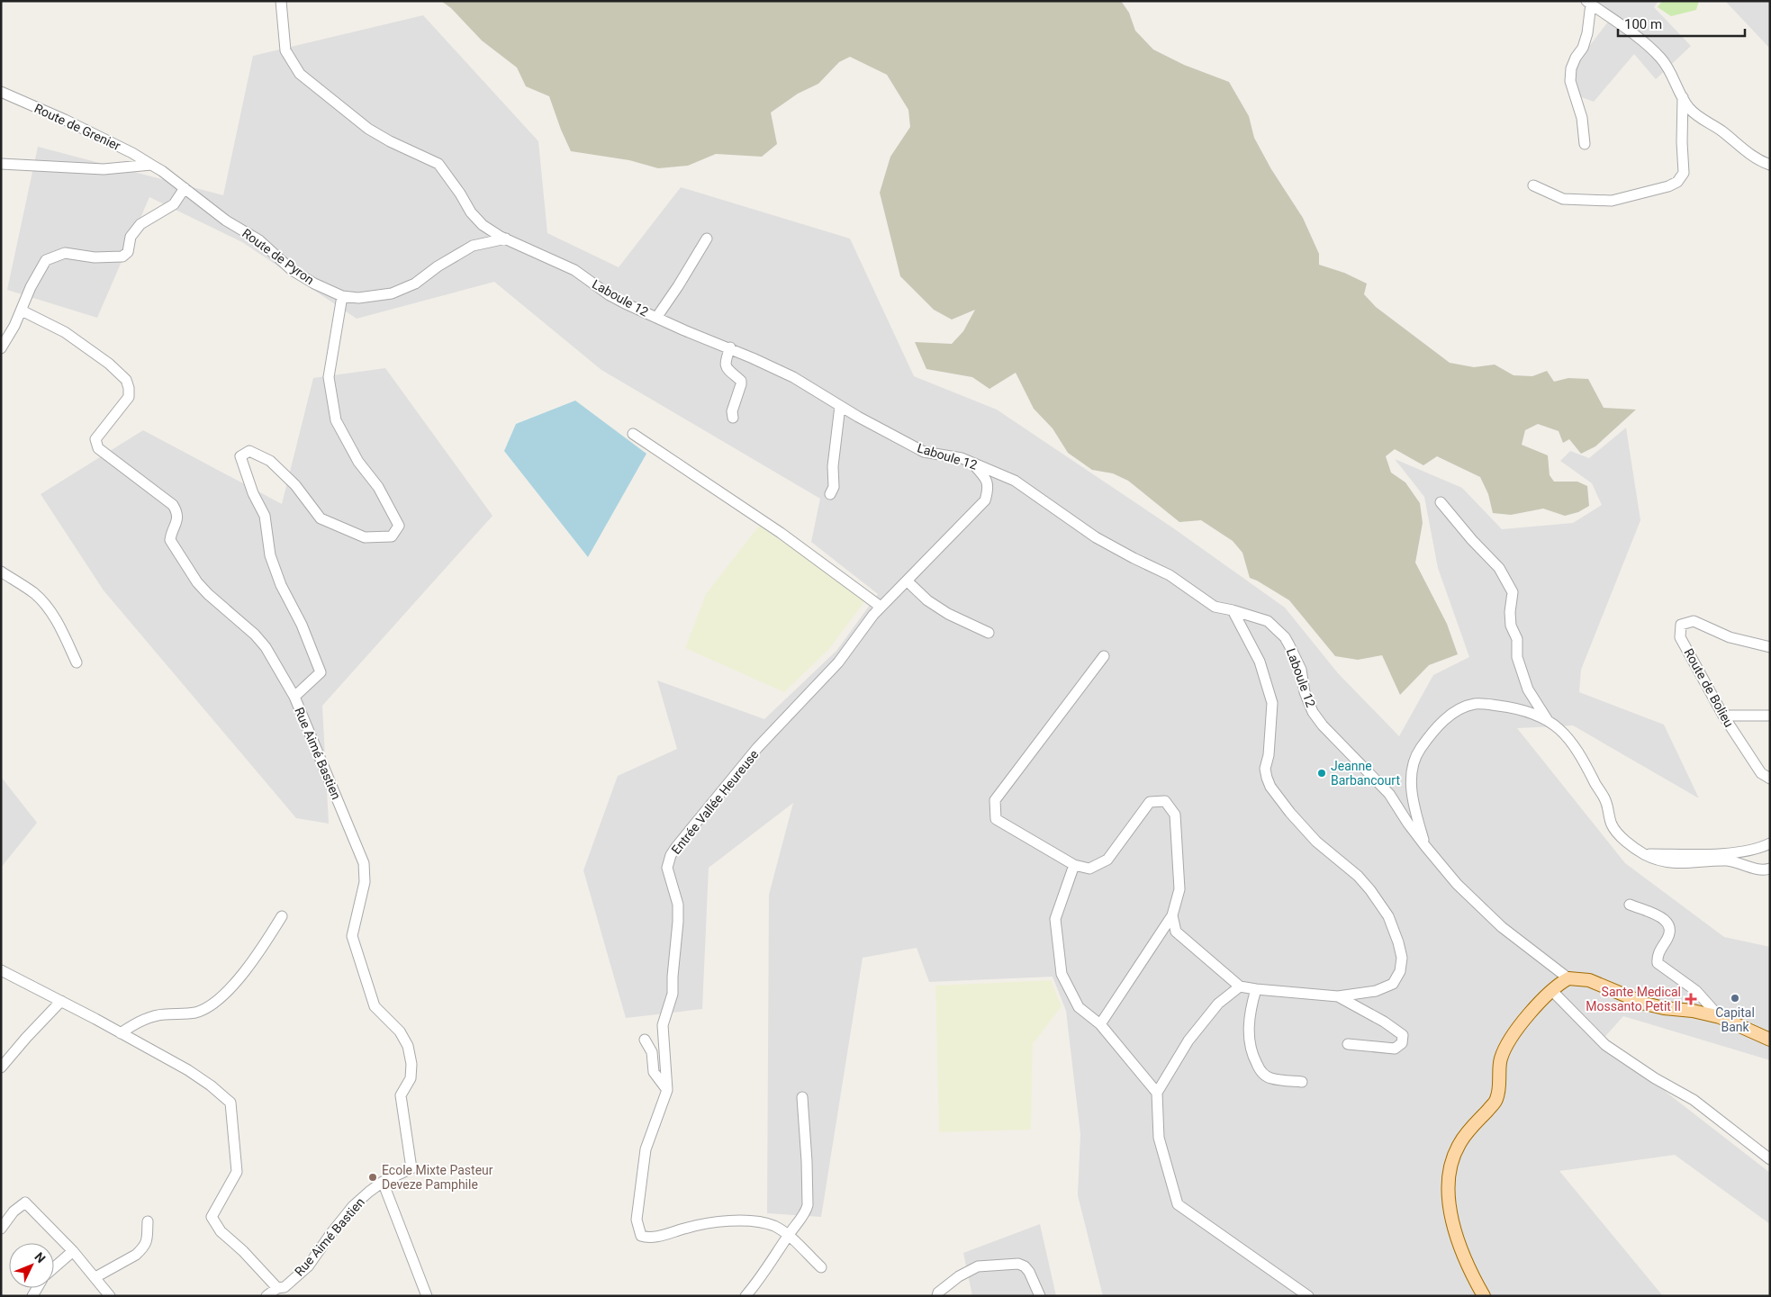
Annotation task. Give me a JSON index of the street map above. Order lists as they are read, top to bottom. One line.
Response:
{"streets":{"street":["Route de Grenier","Route de Pyron","Laboule 12","Route de Bolieu","Rue Aimé Bastien","Entrée Vallée Heureuse"]},"crossings":[["Route de Grenier","Route de Pyron"],["Route de Pyron","Laboule 12"],["Route de Pyron","Rue Aimé Bastien"],["Laboule 12","Entrée Vallée Heureuse"]],"places":{"other":["Jeanne Barbancourt","Capital Bank","Ecole Mixte Pasteur Deveze Pamphile"],"health":["Sante Medical Mossanto Petit II"]},"scale_bar":"100 m","north":"top right"}
